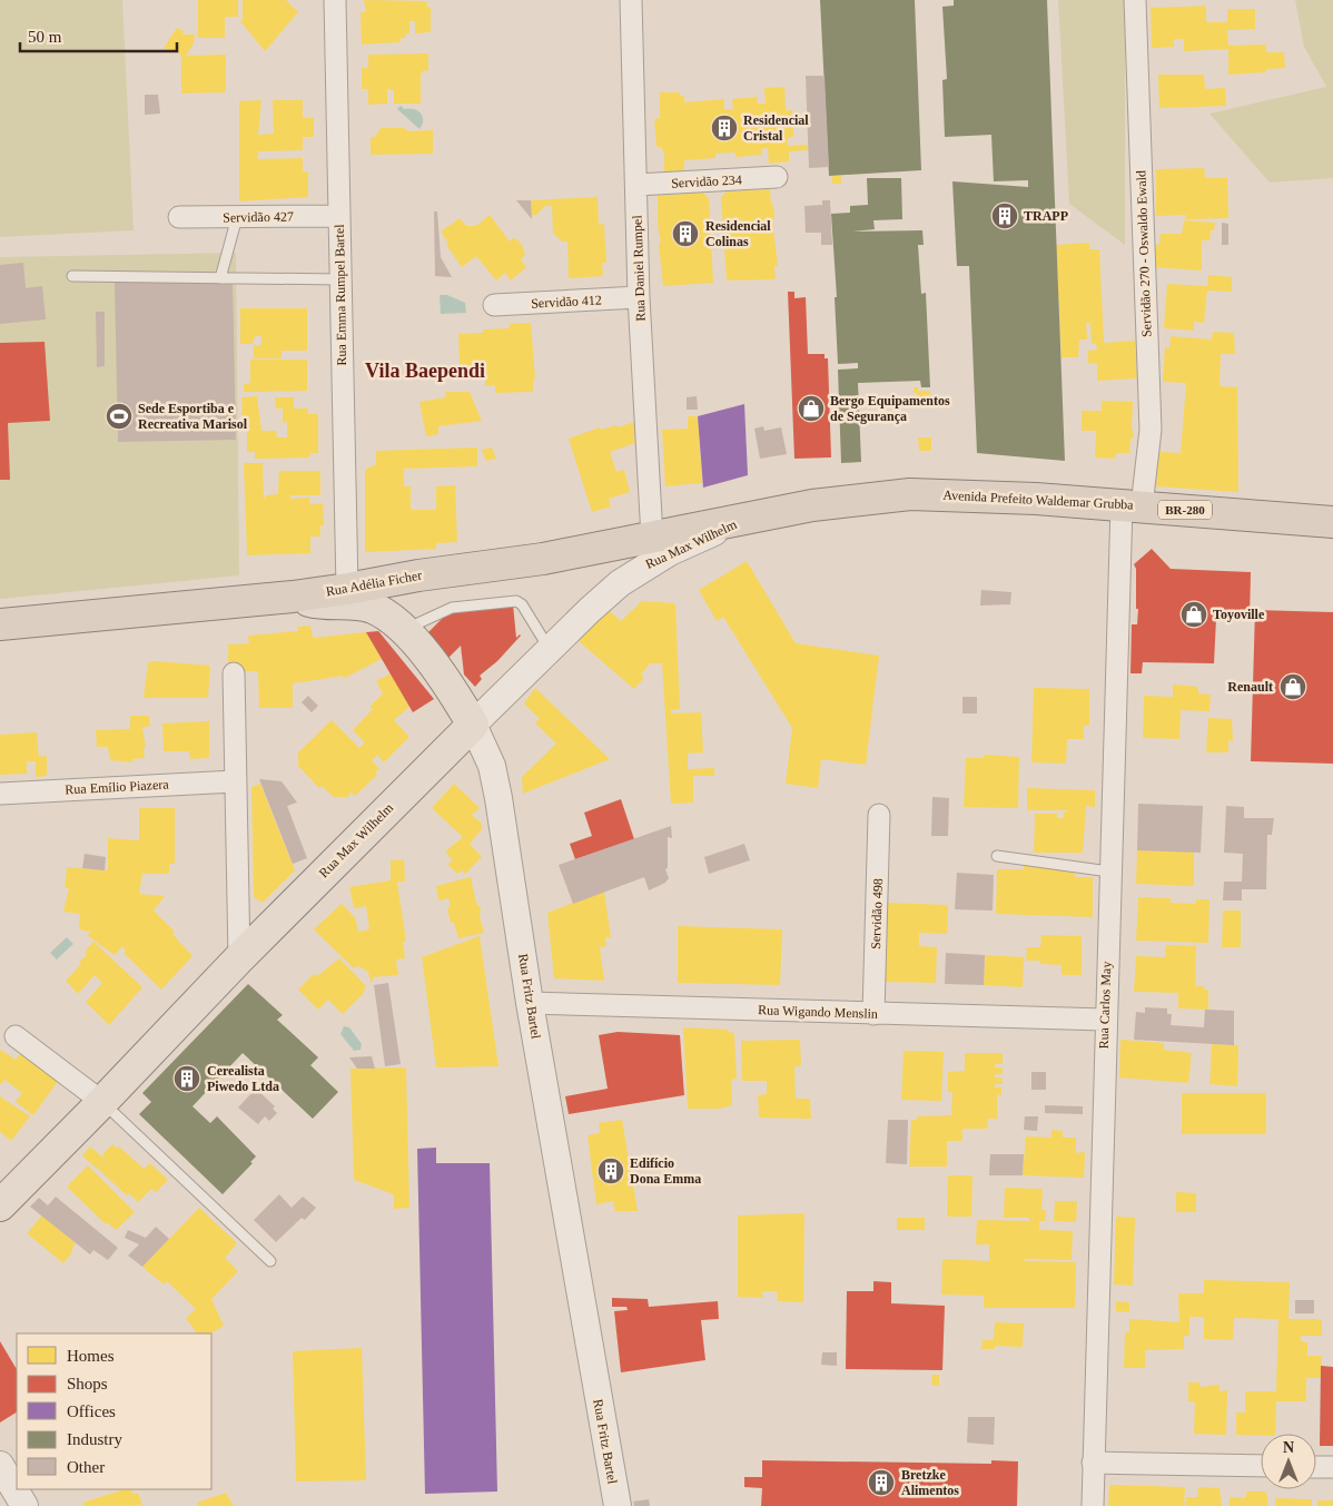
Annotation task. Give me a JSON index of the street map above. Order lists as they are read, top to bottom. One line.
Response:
{"streets":{"highway":["Avenida Prefeito Waldemar Grubba","BR-280","Rua Adélia Ficher"],"main road":["Rua Max Wilhelm","Rua Fritz Bartel"],"street":["Servidão 234","Servidão 427","Servidão 270 - Oswaldo Ewald","Rua Daniel Rumpel","Rua Emma Rumpel Bartel","Servidão 412","Rua Emílio Piazera","Servidão 498","Rua Carlos May","Rua Wigando Menslin"]},"crossings":[["Servidão 234","Rua Daniel Rumpel"],["Servidão 427","Rua Emma Rumpel Bartel"],["Servidão 270 - Oswaldo Ewald","Avenida Prefeito Waldemar Grubba"],["Servidão 270 - Oswaldo Ewald","Rua Carlos May"],["Rua Daniel Rumpel","Servidão 412"],["Rua Daniel Rumpel","Rua Adélia Ficher"],["Rua Emma Rumpel Bartel","Rua Adélia Ficher"],["Avenida Prefeito Waldemar Grubba","Rua Max Wilhelm"],["Avenida Prefeito Waldemar Grubba","Rua Adélia Ficher"],["Avenida Prefeito Waldemar Grubba","Rua Carlos May"],["Rua Max Wilhelm","Rua Adélia Ficher"],["Rua Max Wilhelm","Rua Fritz Bartel"],["Rua Adélia Ficher","Rua Fritz Bartel"],["Servidão 498","Rua Wigando Menslin"],["Rua Fritz Bartel","Rua Wigando Menslin"],["Rua Carlos May","Rua Wigando Menslin"]],"districts":["Vila Baependi"],"places":{"building":["Residencial Cristal","TRAPP","Residencial Colinas","Cerealista Piwedo Ltda","Edifício Dona Emma","Bretzke Alimentos"],"shop":["Bergo Equipamentos de Segurança","Toyoville","Renault"],"sports":["Sede Esportiba e Recreativa Marisol"]},"legend":["Homes","Shops","Offices","Industry","Other"],"scale_bar":"50 m","north":"top"}
